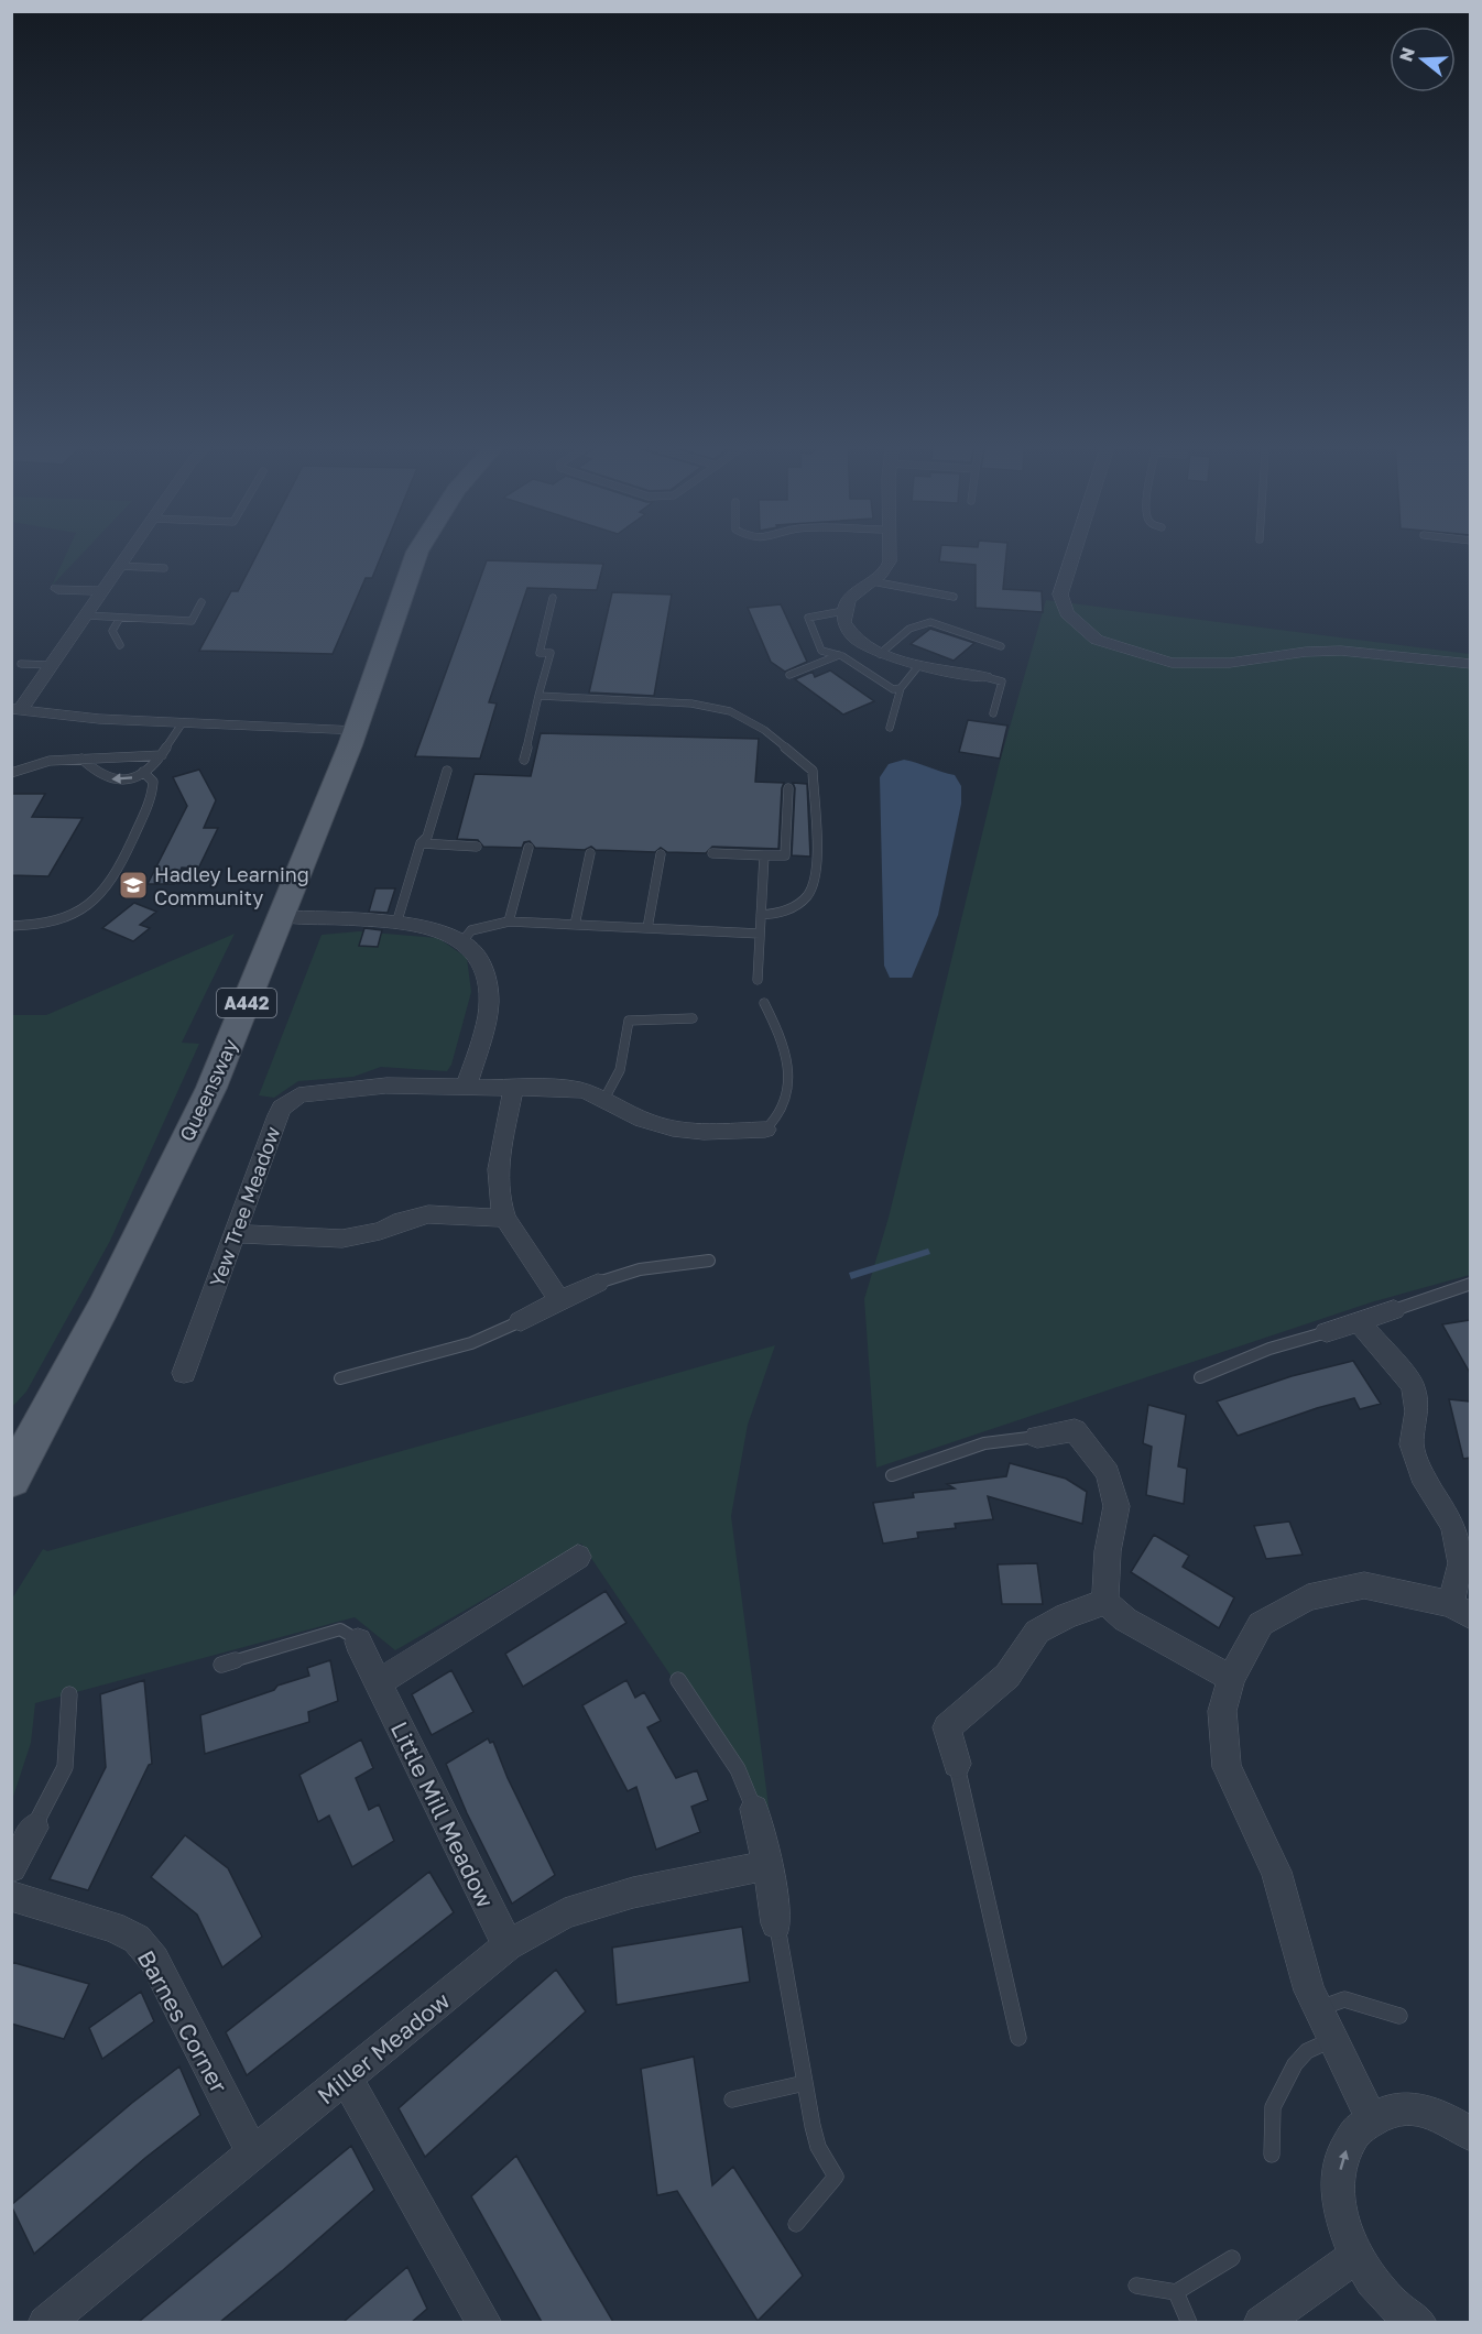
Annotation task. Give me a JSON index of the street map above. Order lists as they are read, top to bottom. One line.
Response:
{"streets":{"main road":["A442","Queensway"],"street":["Yew Tree Meadow","Little Mill Meadow","Barnes Corner","Miller Meadow"]},"crossings":[["Little Mill Meadow","Miller Meadow"],["Barnes Corner","Miller Meadow"]],"places":{"school or university":["Hadley Learning Community"]},"north":"left"}
